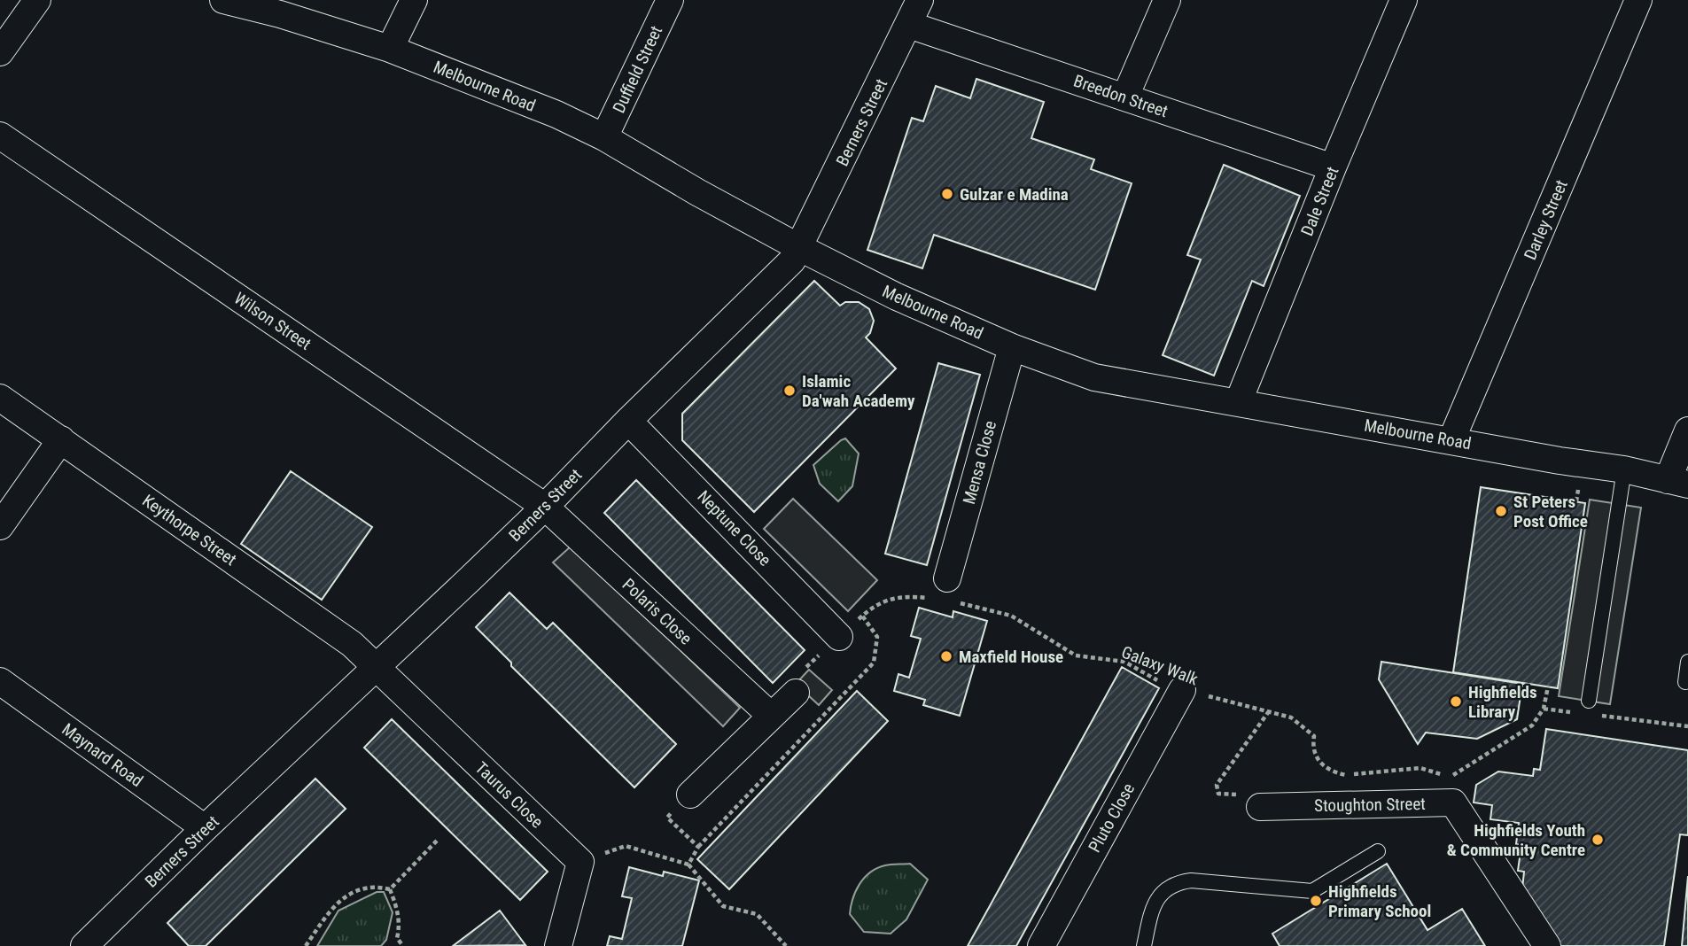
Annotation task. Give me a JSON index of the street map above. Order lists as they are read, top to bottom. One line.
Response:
{"streets":{"street":["Duffield Street","Melbourne Road","Breedon Street","Berners Street","Dale Street","Darley Street","Wilson Street","Mensa Close","Neptune Close","Keythorpe Street","Polaris Close","Maynard Road","Taurus Close","Stoughton Street","Pluto Close"],"path":["Galaxy Walk"]},"crossings":[["Duffield Street","Melbourne Road"],["Melbourne Road","Berners Street"],["Melbourne Road","Dale Street"],["Melbourne Road","Darley Street"],["Melbourne Road","Mensa Close"],["Breedon Street","Berners Street"],["Breedon Street","Dale Street"],["Berners Street","Wilson Street"],["Berners Street","Neptune Close"],["Berners Street","Keythorpe Street"],["Berners Street","Polaris Close"],["Berners Street","Maynard Road"],["Berners Street","Taurus Close"],["Wilson Street","Polaris Close"],["Mensa Close","Galaxy Walk"],["Keythorpe Street","Taurus Close"],["Galaxy Walk","Pluto Close"]],"places":["Gulzar e Madina","Islamic Da'wah Academy","St Peters Post Office","Maxfield House","Highfields Library","Highfields Youth & Community Centre","Highfields Primary School"]}
